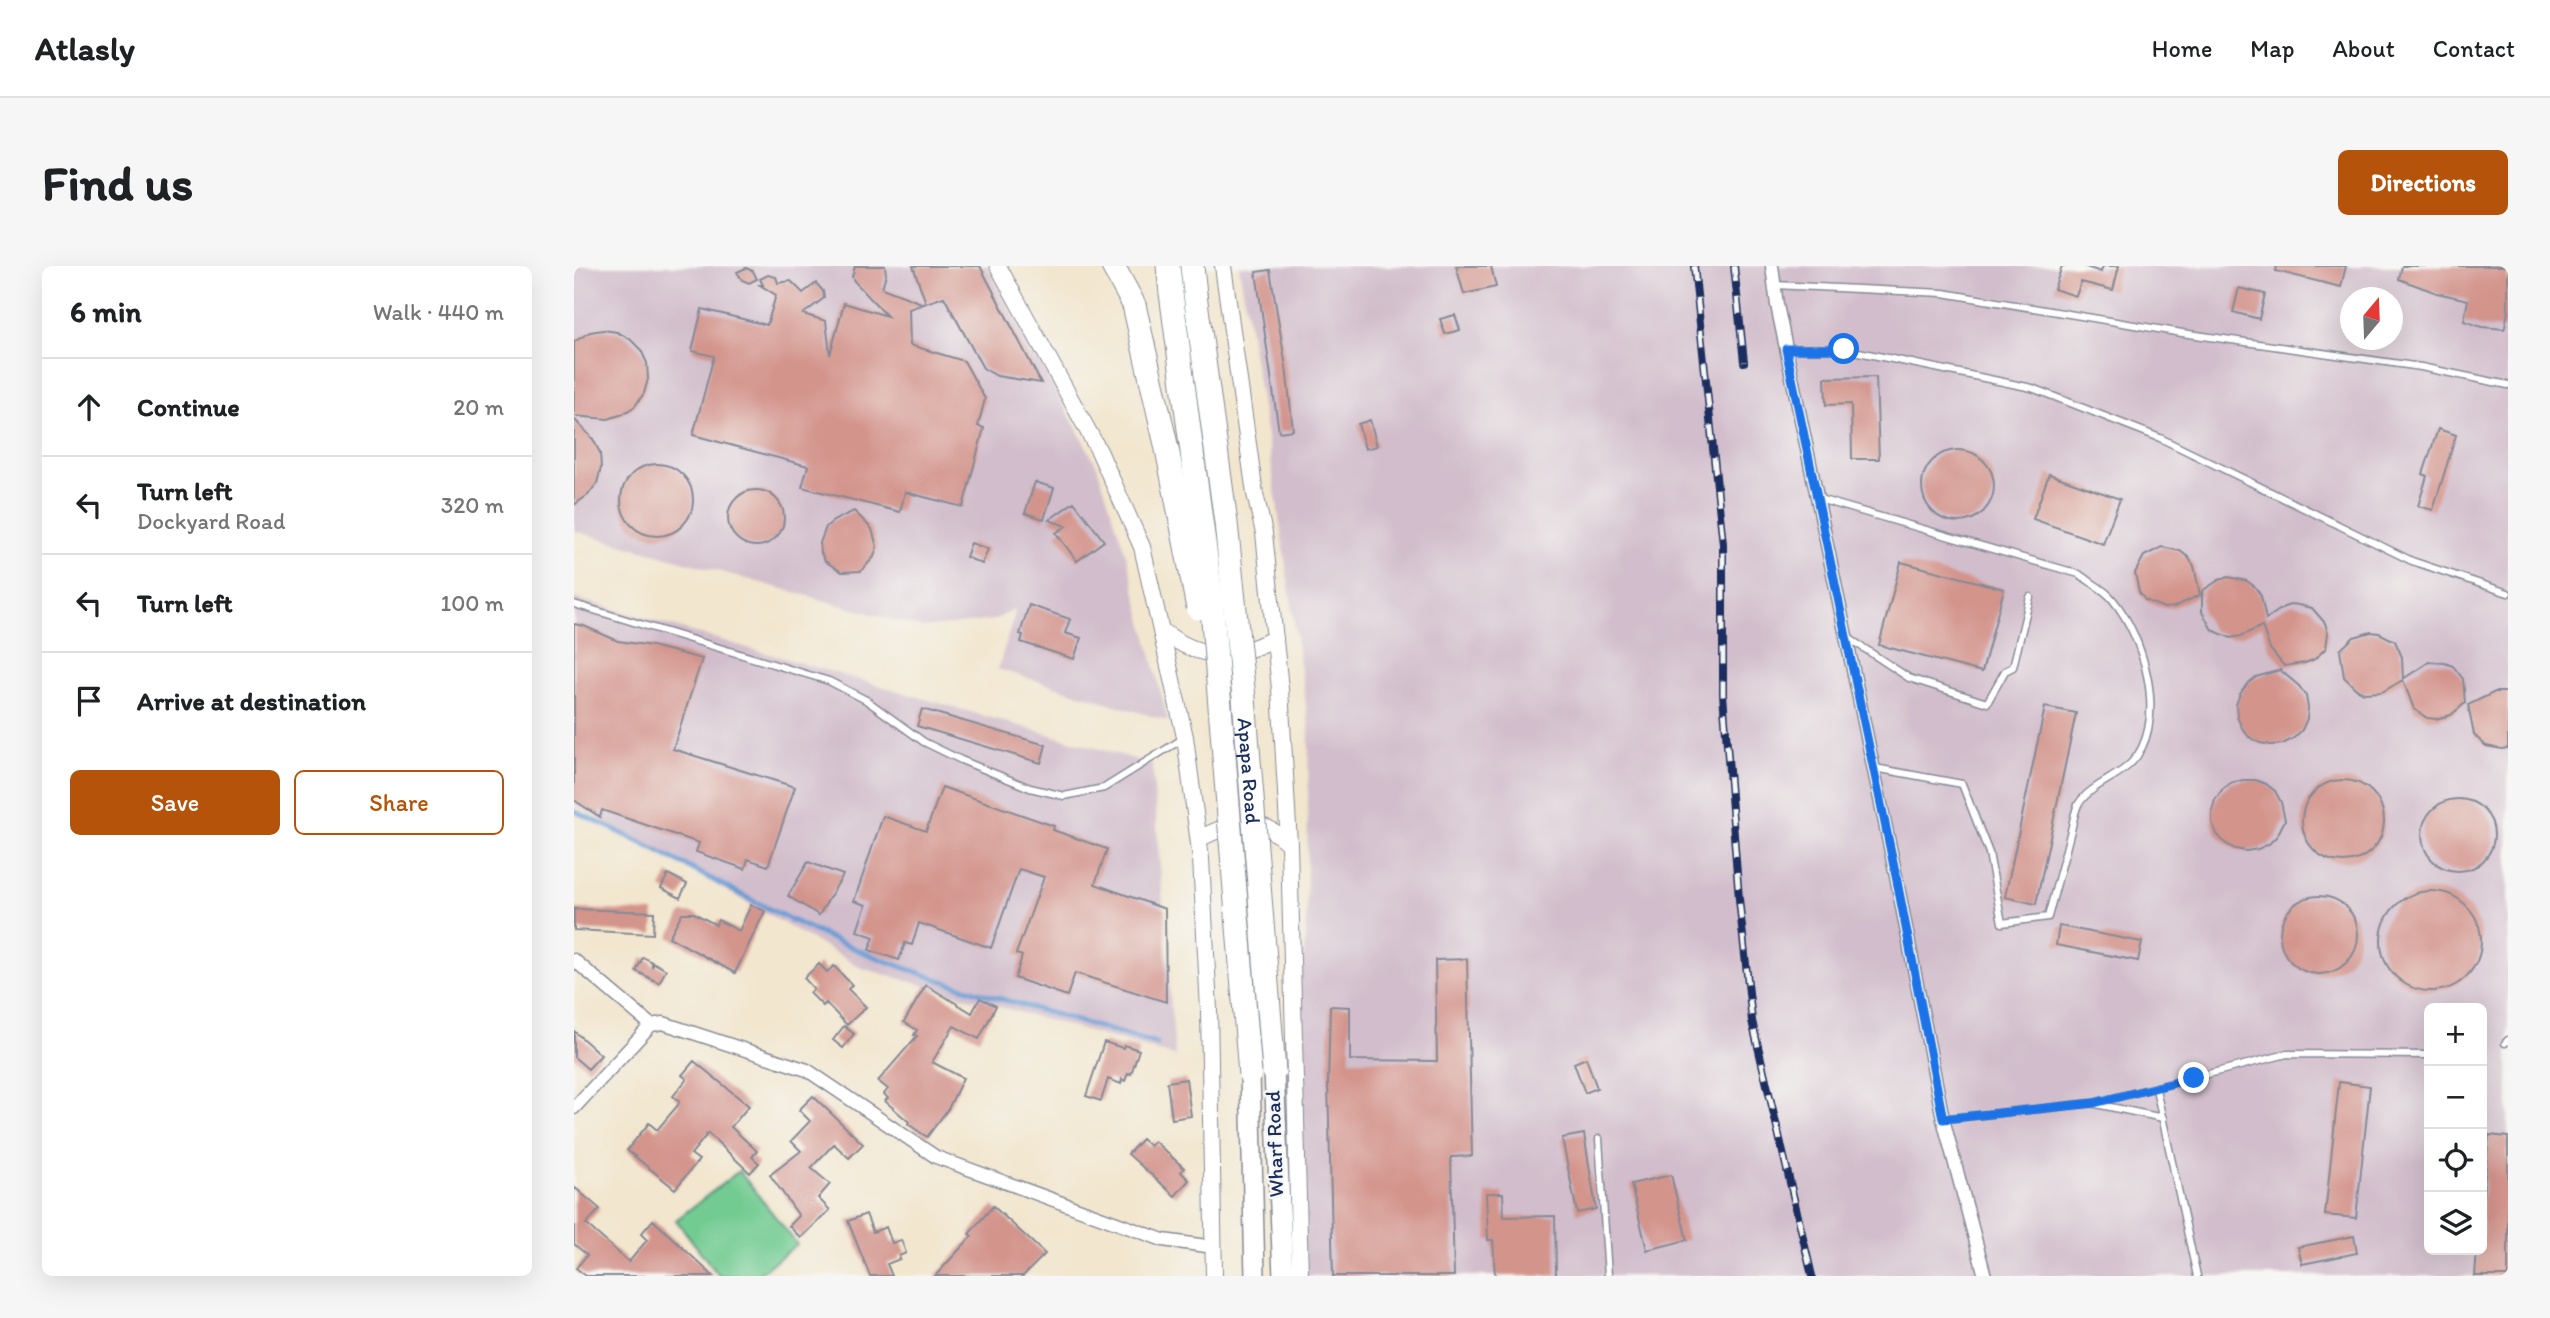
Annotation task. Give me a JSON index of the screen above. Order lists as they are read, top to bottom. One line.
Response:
{"streets":{"highway":["Apapa Road"],"street":["Wharf Road"]},"north":"top","page":{"header":"Atlasly","nav":["Home","Map","About","Contact"],"buttons":["Directions",["Save","Share"]],"title":"Find us","heading":["6 min","Walk · 440 m"],"list":[["Continue","20 m"],["Turn left","Dockyard Road","320 m"],["Turn left","100 m"],"Arrive at destination"],"map_buttons":["+","−"]}}
